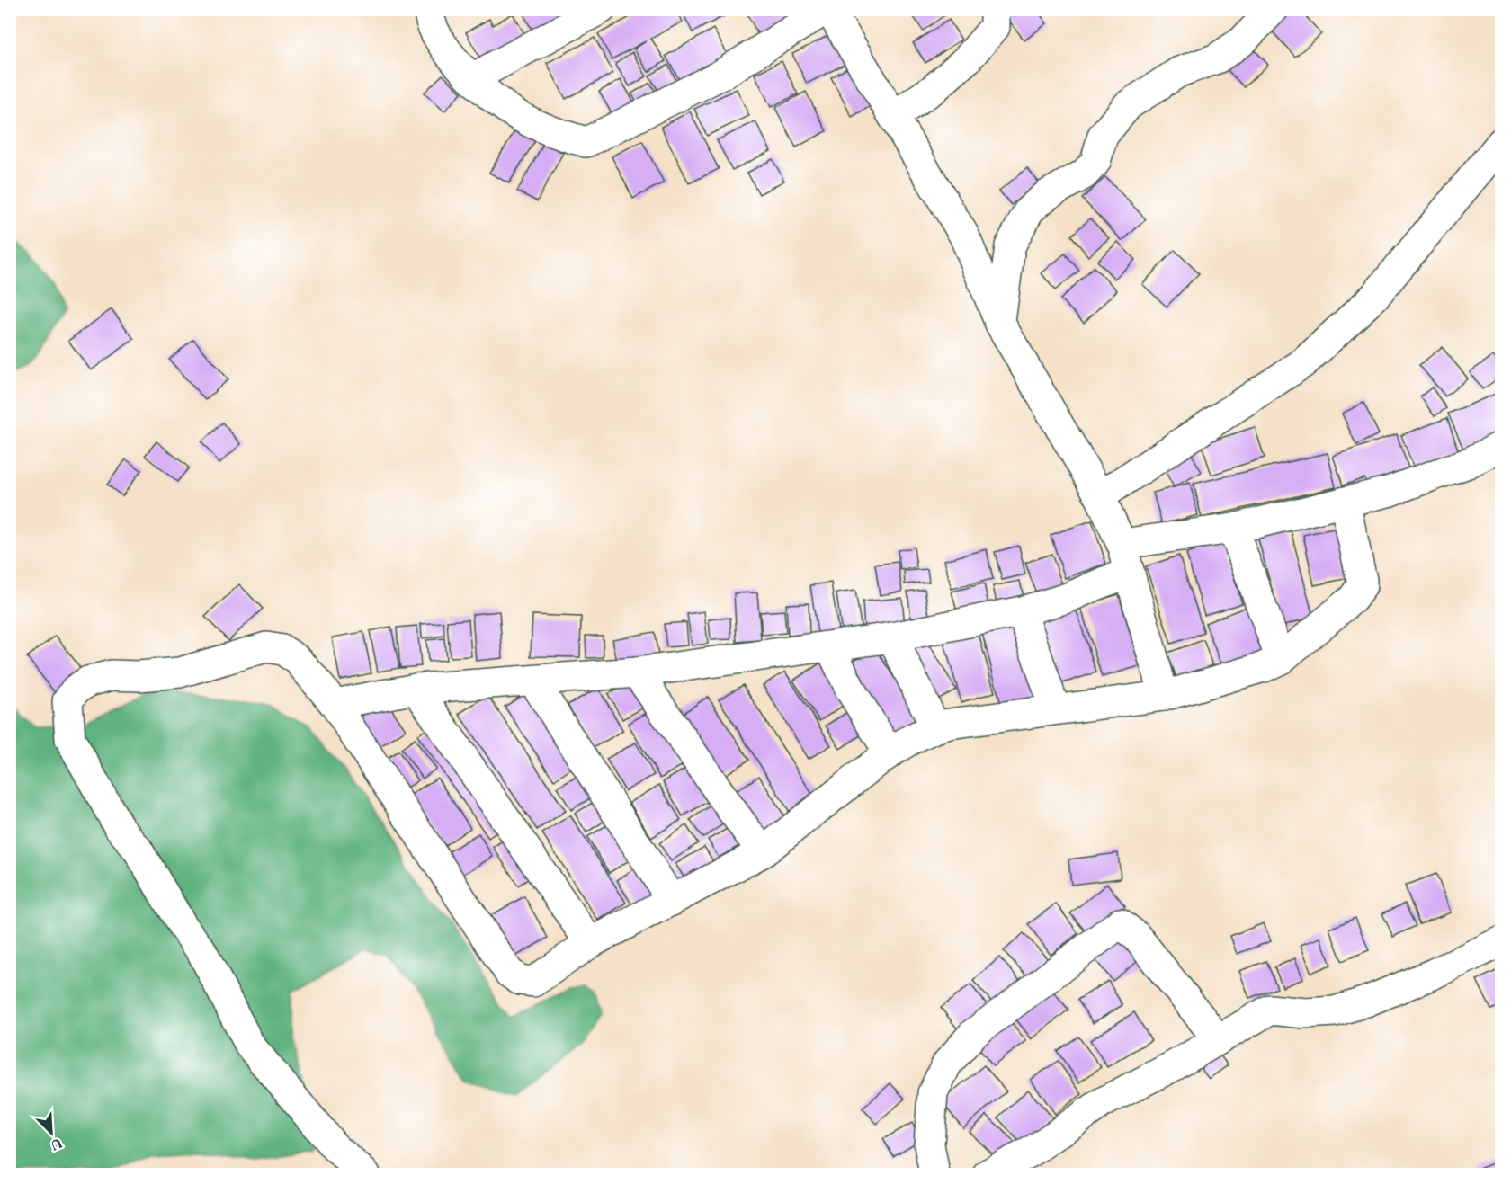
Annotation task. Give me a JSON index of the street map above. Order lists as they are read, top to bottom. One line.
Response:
{"north":"bottom right"}
